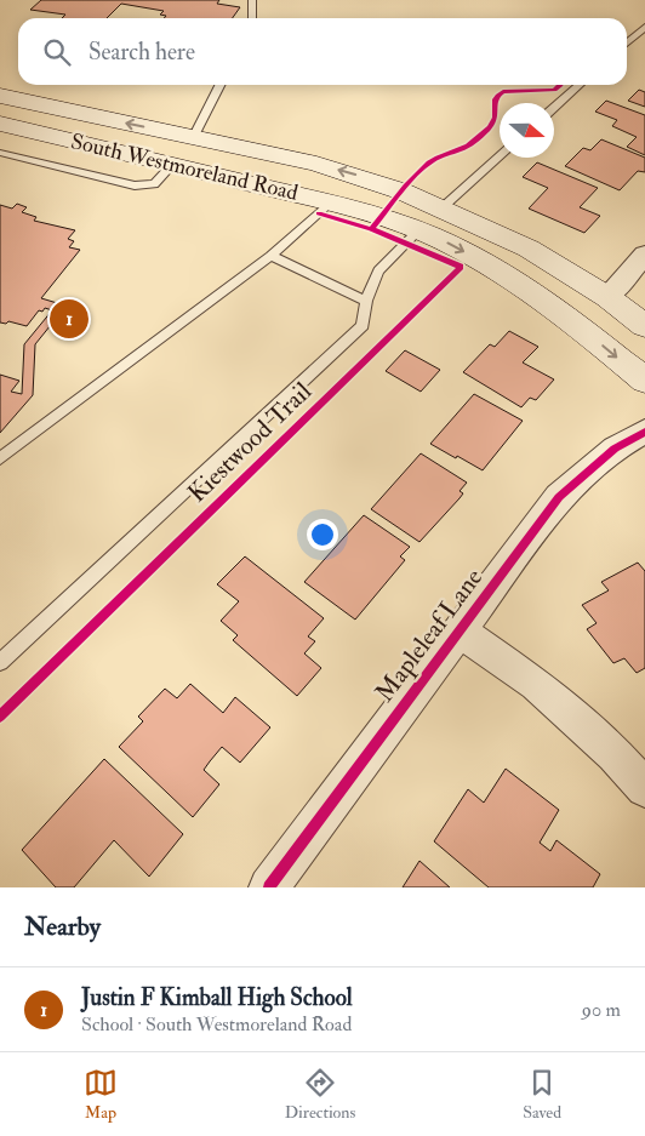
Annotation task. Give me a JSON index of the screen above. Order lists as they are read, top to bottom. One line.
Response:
{"streets":{"main road":["South Westmoreland Road"],"street":["Mapleleaf Lane"],"cycle path":["Kiestwood Trail"]},"north":"right","page":{"search":"Search here","pins":"1","heading":"Nearby","list":[{"mark":"1","name":"Justin F Kimball High School","note":"School · South Westmoreland Road","value":"90 m"}],"nav":["Map","Directions","Saved"]}}
